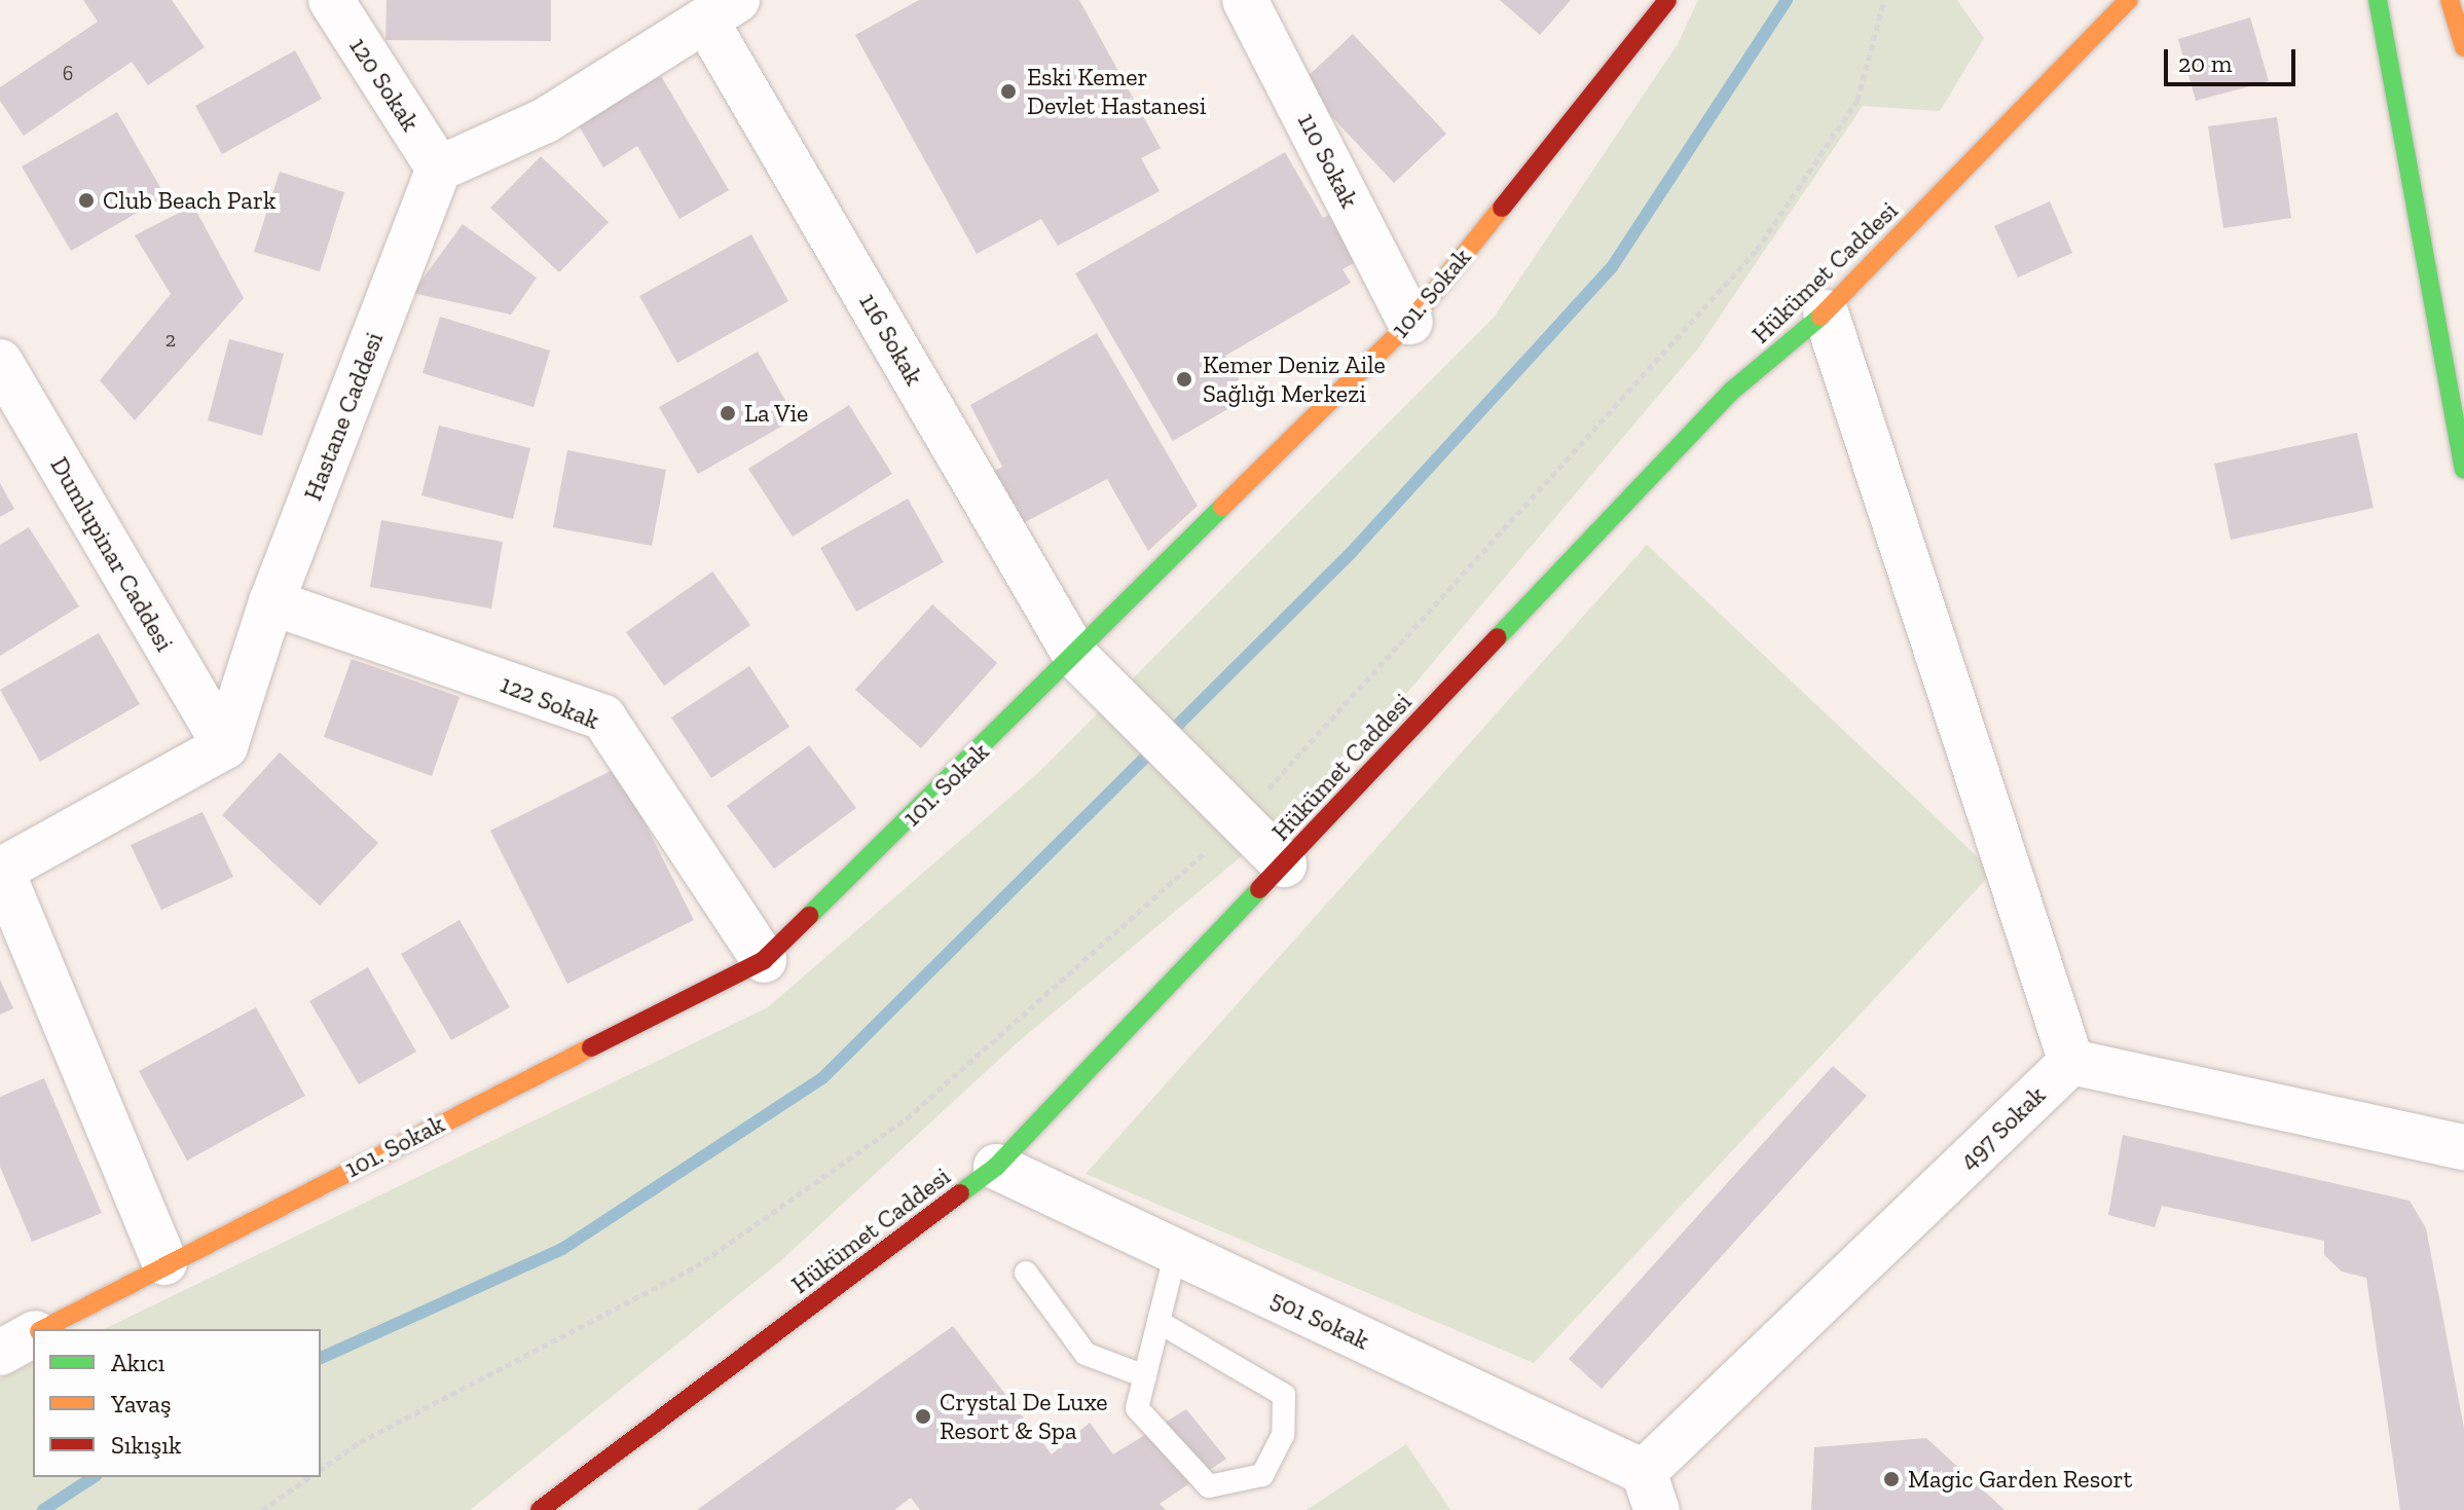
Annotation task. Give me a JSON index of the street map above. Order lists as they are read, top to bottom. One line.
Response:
{"streets":{"street":["120 Sokak","110 Sokak","Hükümet Caddesi","101. Sokak","116 Sokak","Hastane Caddesi","Dumlupinar Caddesi","122 Sokak","497 Sokak","501 Sokak"]},"crossings":[["120 Sokak","Hastane Caddesi"],["110 Sokak","101. Sokak"],["Hükümet Caddesi","116 Sokak"],["Hükümet Caddesi","501 Sokak"],["101. Sokak","116 Sokak"],["101. Sokak","122 Sokak"],["Hastane Caddesi","Dumlupinar Caddesi"],["Hastane Caddesi","122 Sokak"],["497 Sokak","501 Sokak"]],"places":["Eski Kemer Devlet Hastanesi","Club Beach Park","Kemer Deniz Aile Sağlığı Merkezi","La Vie","Crystal De Luxe Resort & Spa","Magic Garden Resort"],"house_numbers":["6","2"],"legend":["Akıcı","Yavaş","Sıkışık"],"scale_bar":"20 m"}
